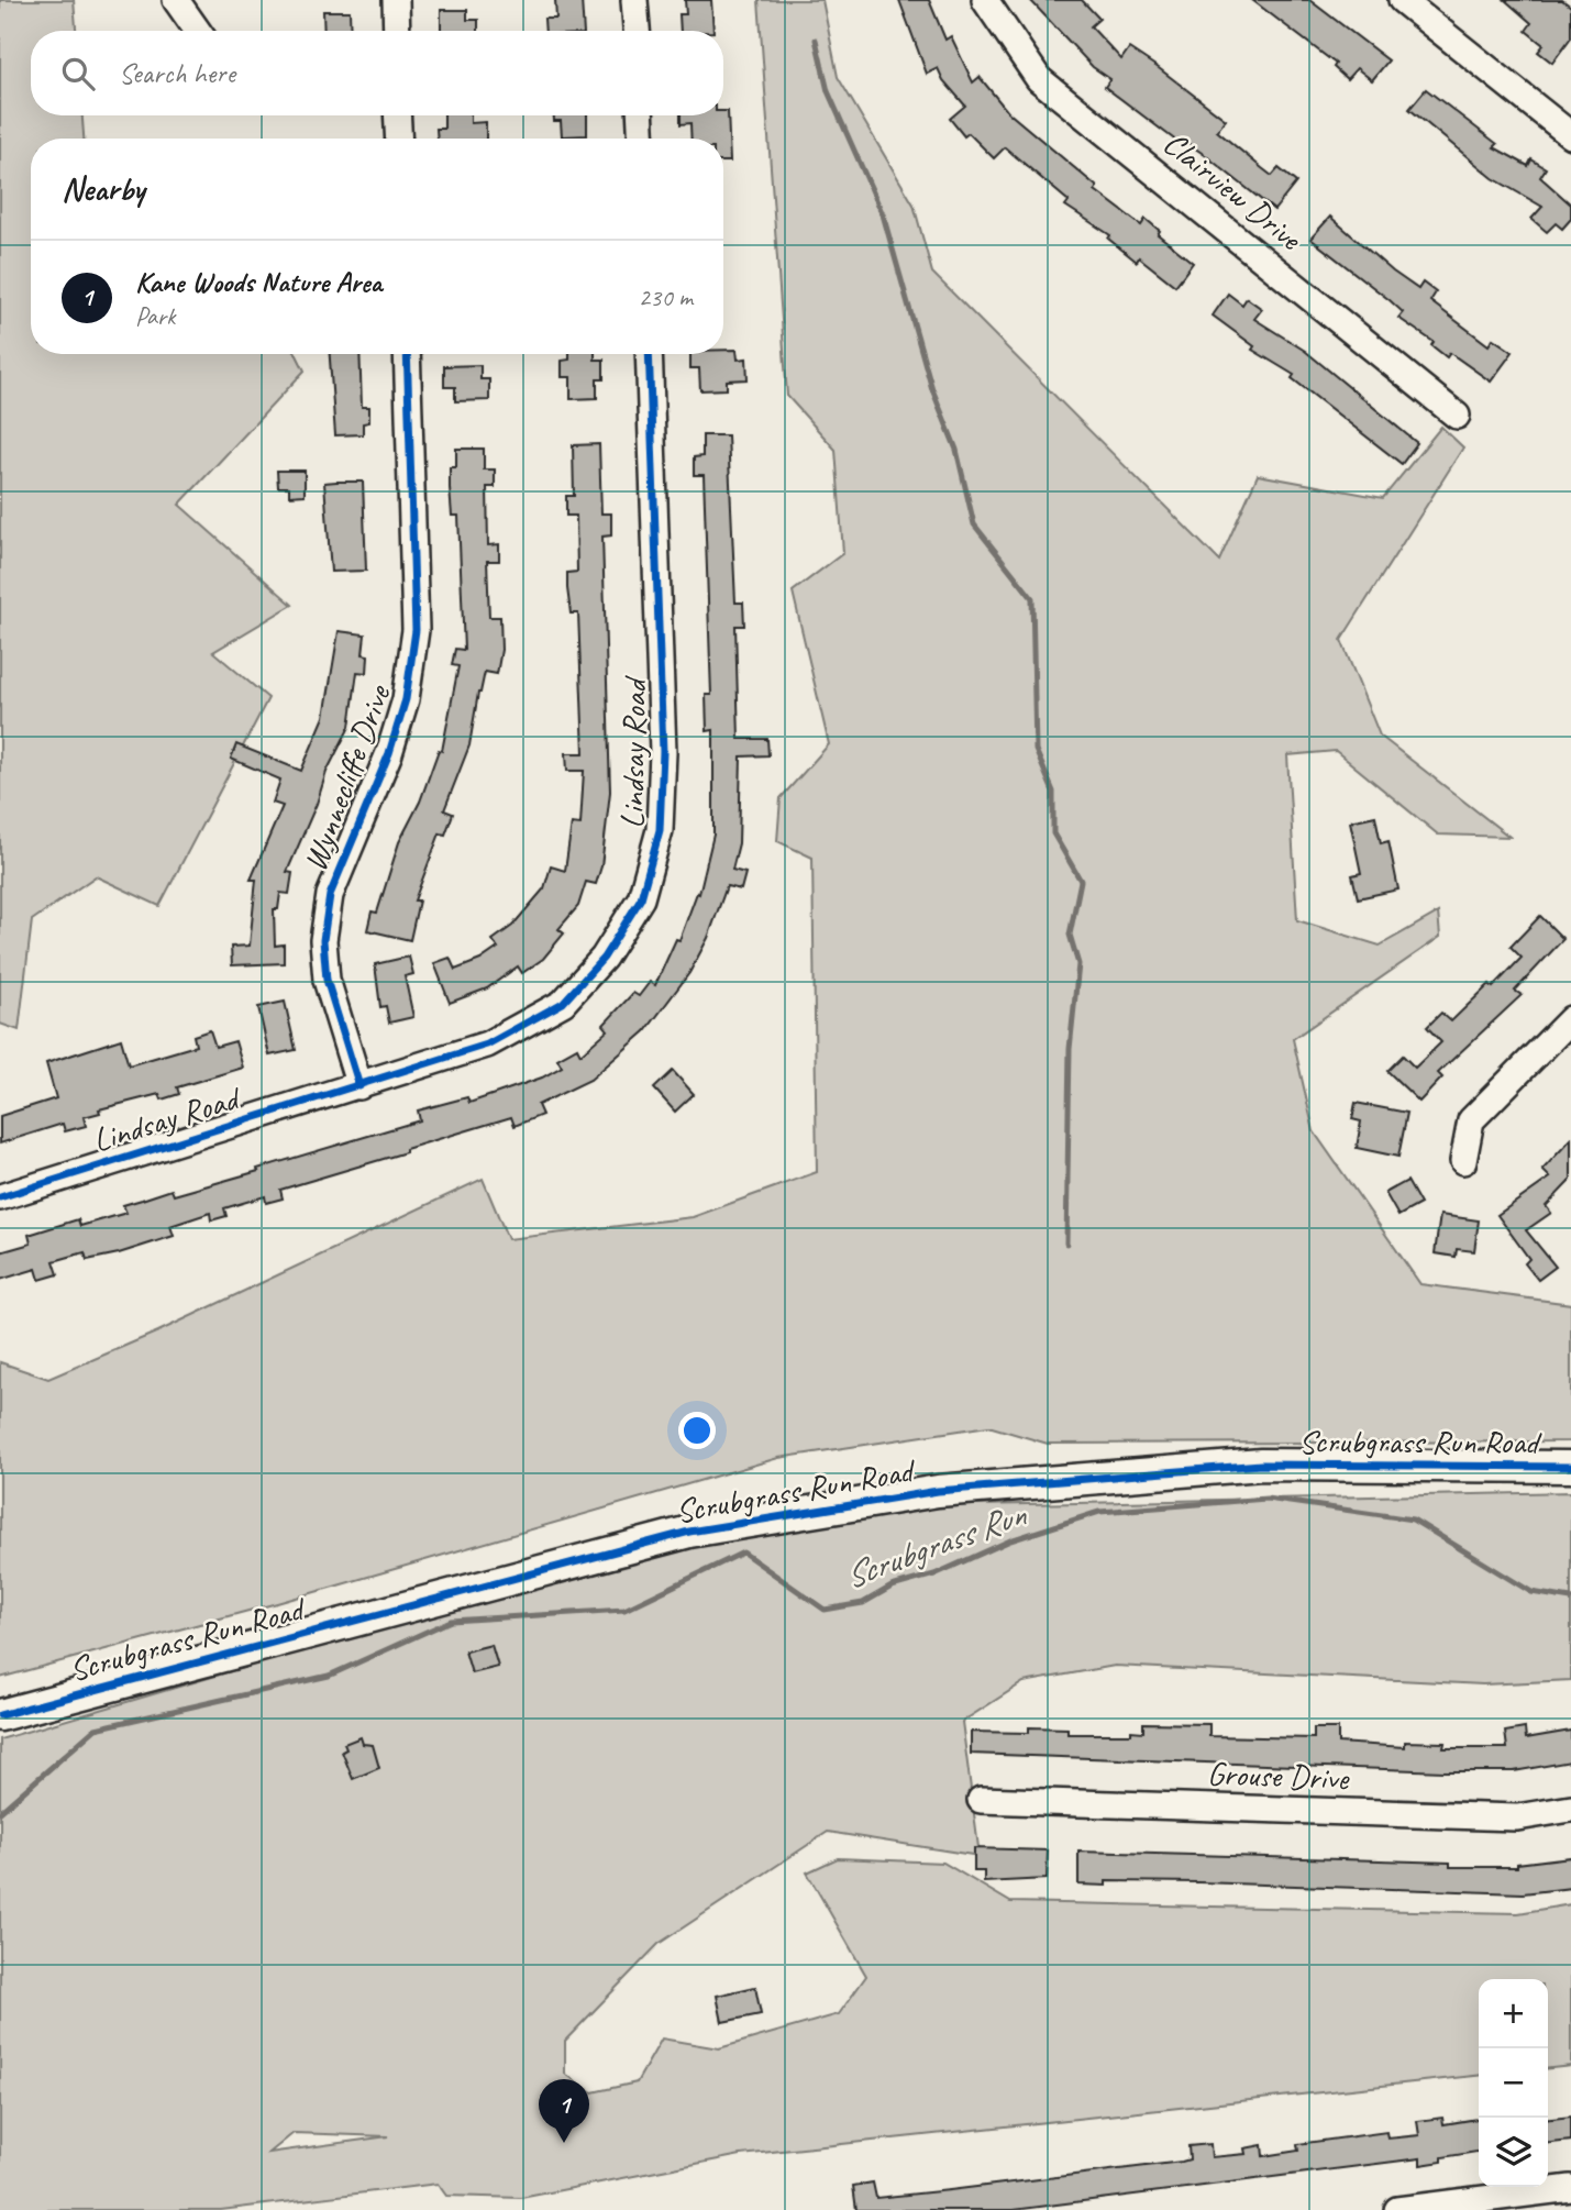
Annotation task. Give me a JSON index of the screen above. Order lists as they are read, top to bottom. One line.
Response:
{"streets":{"street":["Clairview Drive","Lindsay Road","Wynnecliffe Drive","Scrubgrass Run Road","Grouse Drive"]},"crossings":[["Lindsay Road","Wynnecliffe Drive"]],"water":["Scrubgrass Run"],"page":{"search":"Search here","heading":"Nearby","list":[{"mark":"1","name":"Kane Woods Nature Area","note":"Park","value":"230 m"}],"map_buttons":["+","−"],"pins":"1"}}
